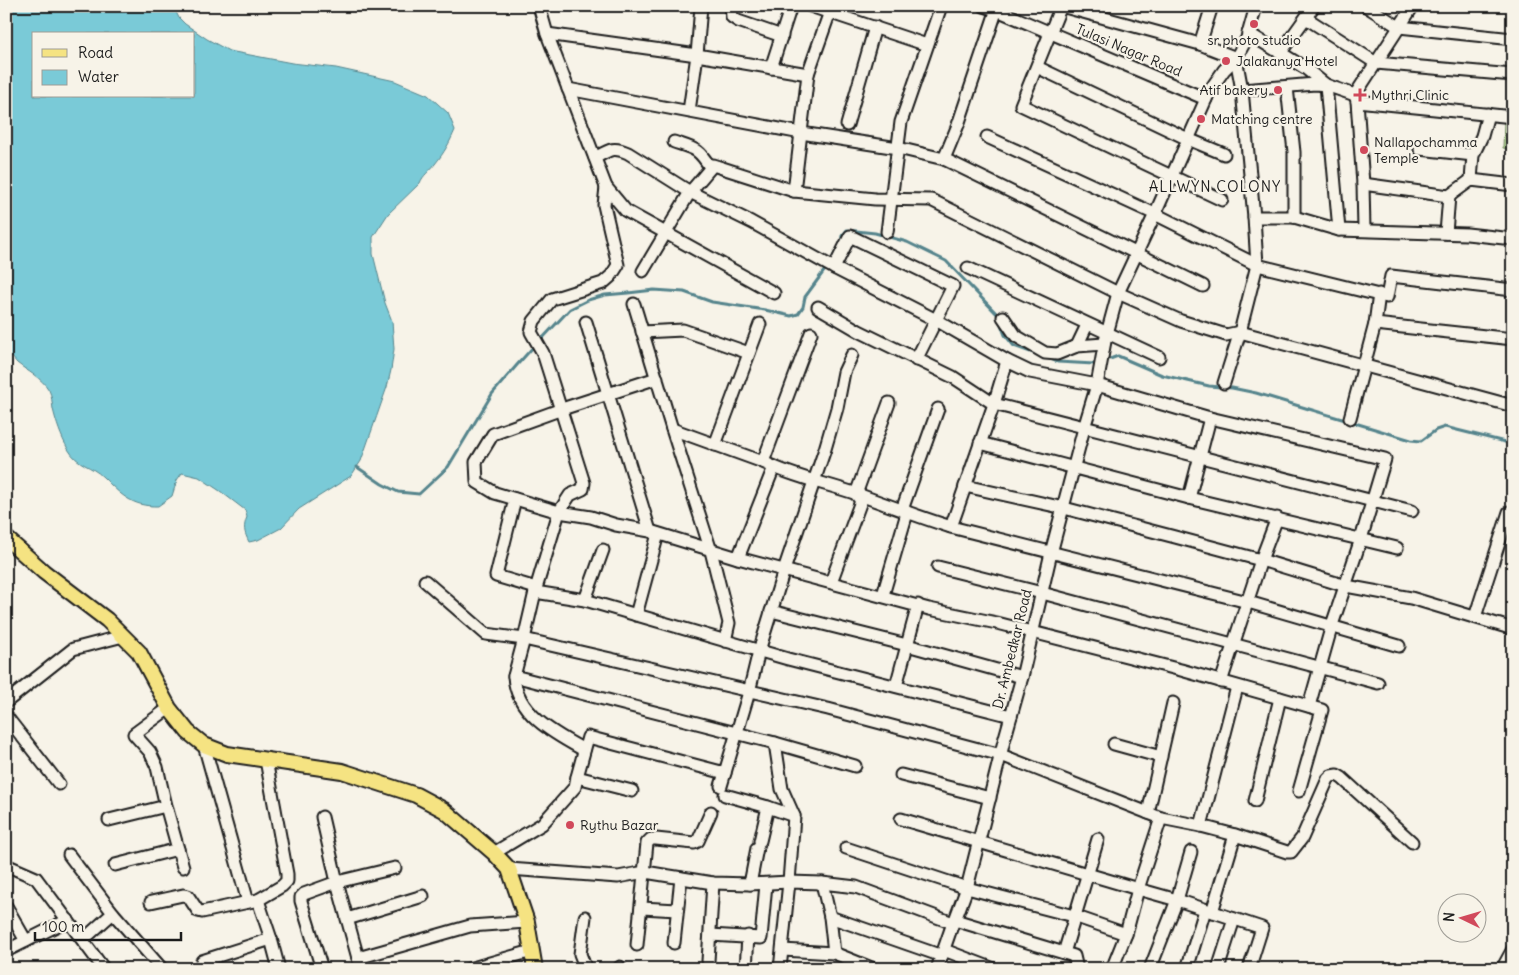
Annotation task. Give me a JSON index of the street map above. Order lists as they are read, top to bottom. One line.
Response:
{"streets":{"street":["Tulasi Nagar Road","Dr. Ambedkar Road"]},"crossings":[["Tulasi Nagar Road","Dr. Ambedkar Road"]],"districts":["ALLWYN COLONY"],"places":{"other":["sr photo studio","Jalakanya Hotel","Atif bakery","Matching centre","Nallapochamma Temple","Rythu Bazar"],"health":["Mythri Clinic"]},"legend":["Road","Water"],"scale_bar":"100 m","north":"left"}
